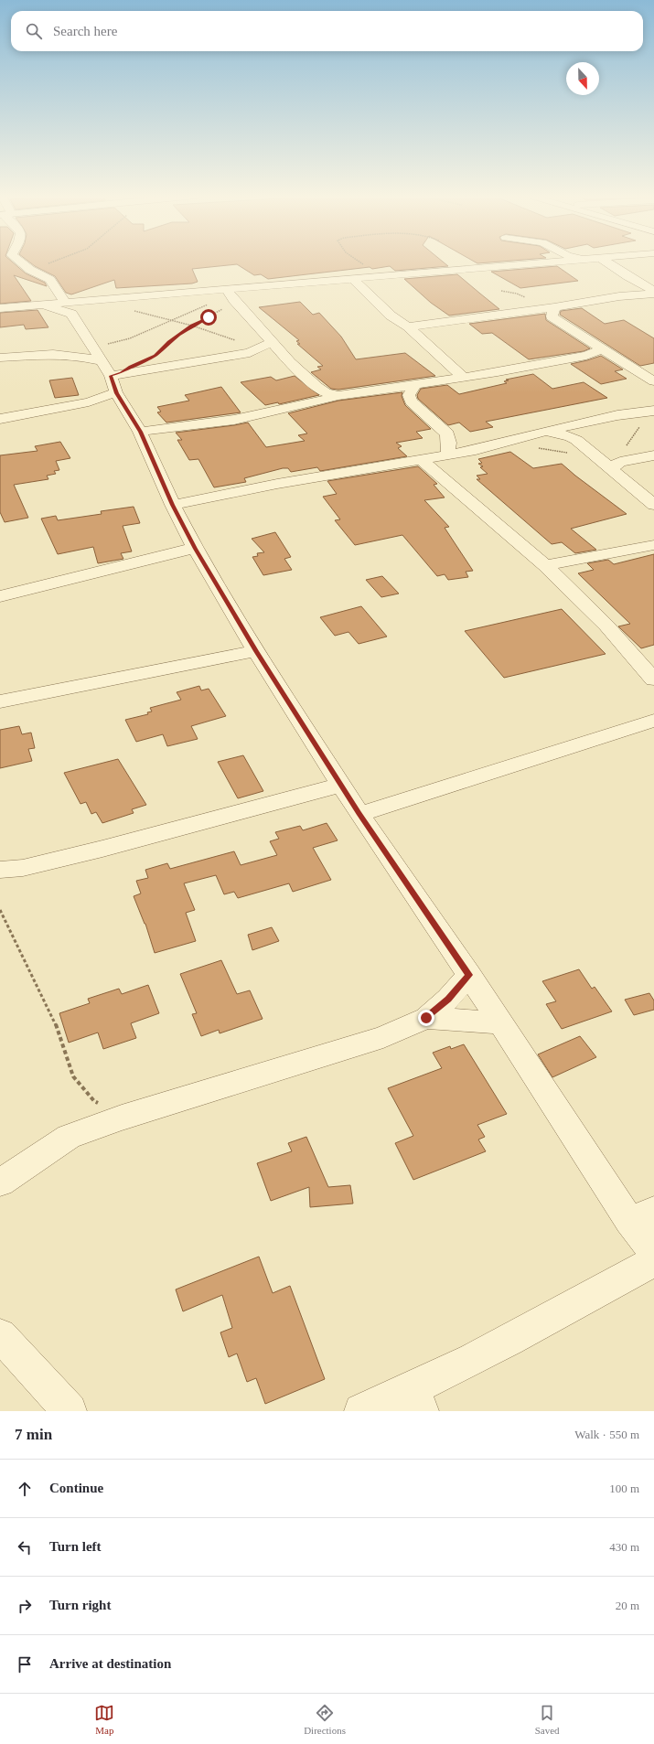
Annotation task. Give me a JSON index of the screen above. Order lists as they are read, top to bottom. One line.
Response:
{"north":"bottom","page":{"search":"Search here","heading":["7 min","Walk · 550 m"],"list":[["Continue","100 m"],["Turn left","430 m"],["Turn right","20 m"],"Arrive at destination"],"nav":["Map","Directions","Saved"]}}
